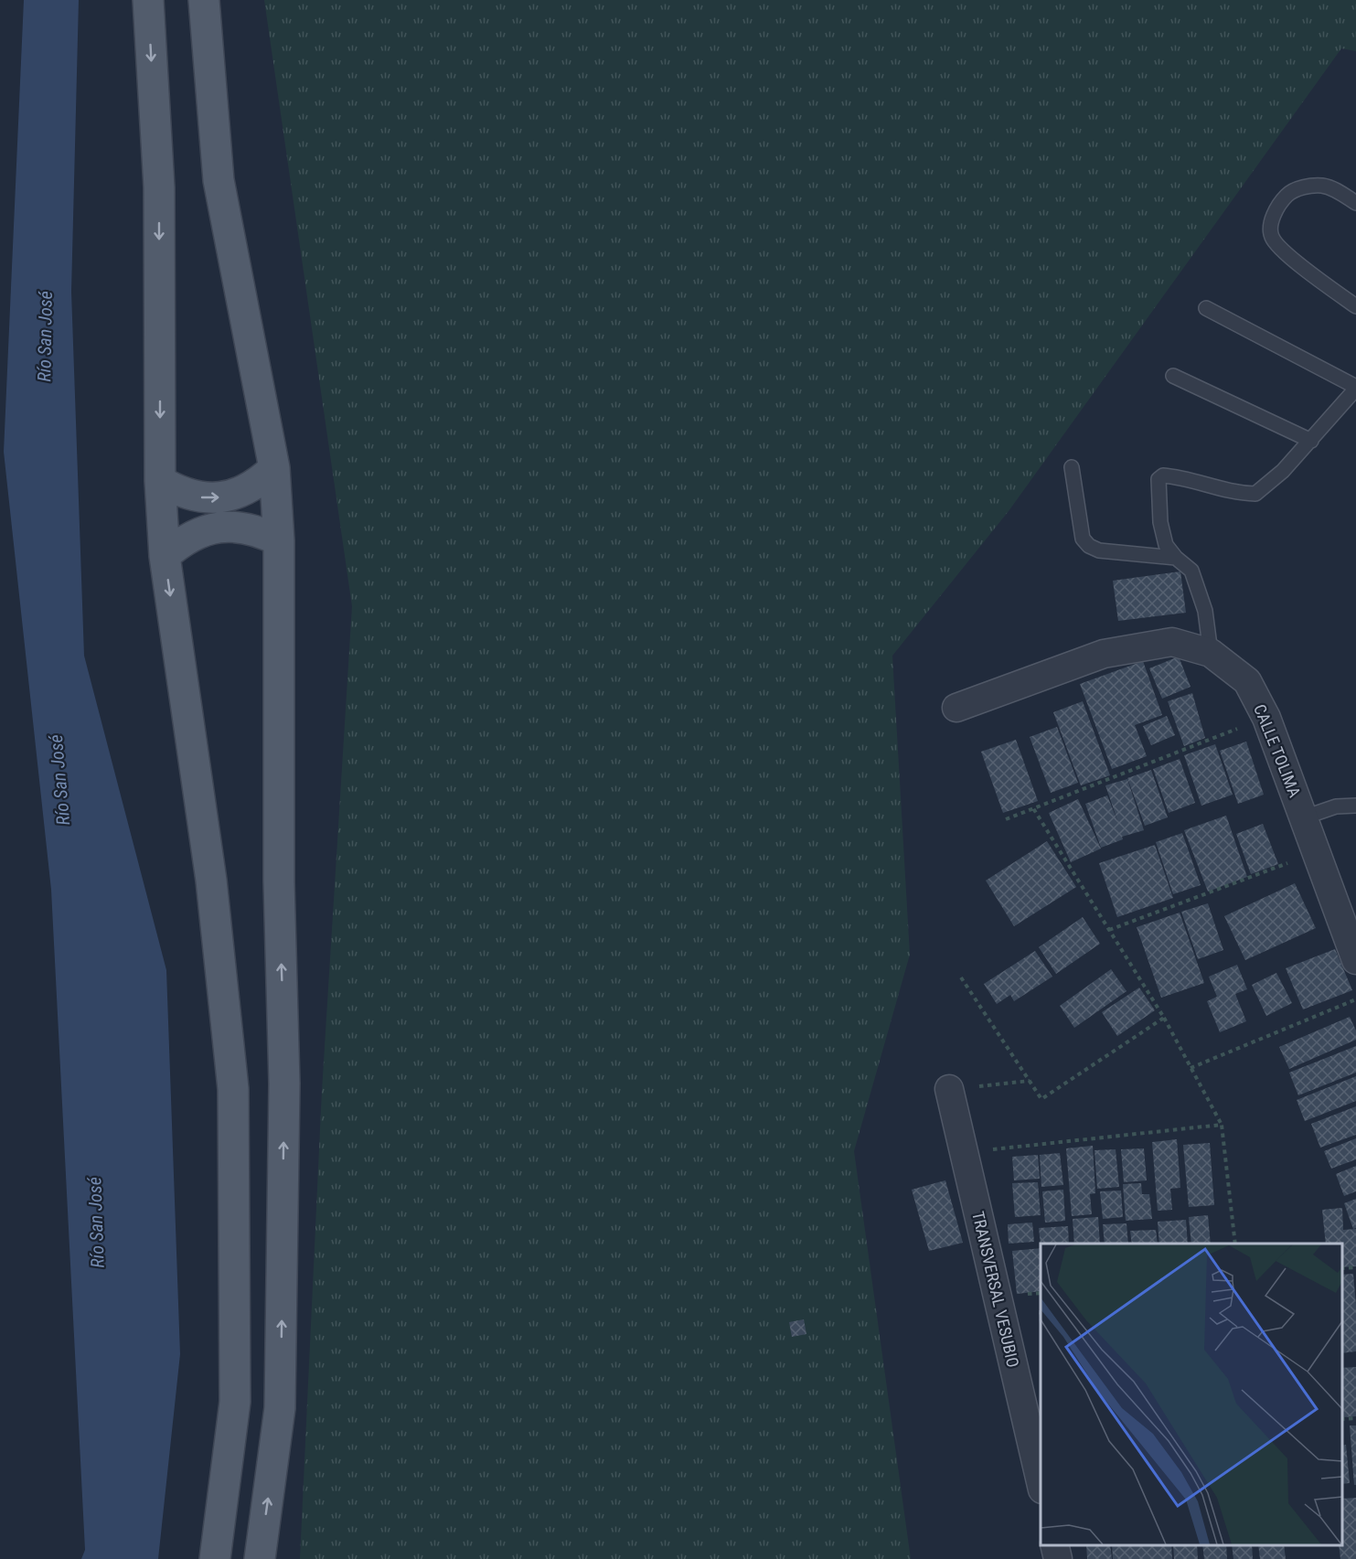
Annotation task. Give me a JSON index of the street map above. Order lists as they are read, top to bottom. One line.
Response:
{"streets":{"street":["CALLE TOLIMA","TRANSVERSAL VESUBIO"]},"water":["Río San José"]}
